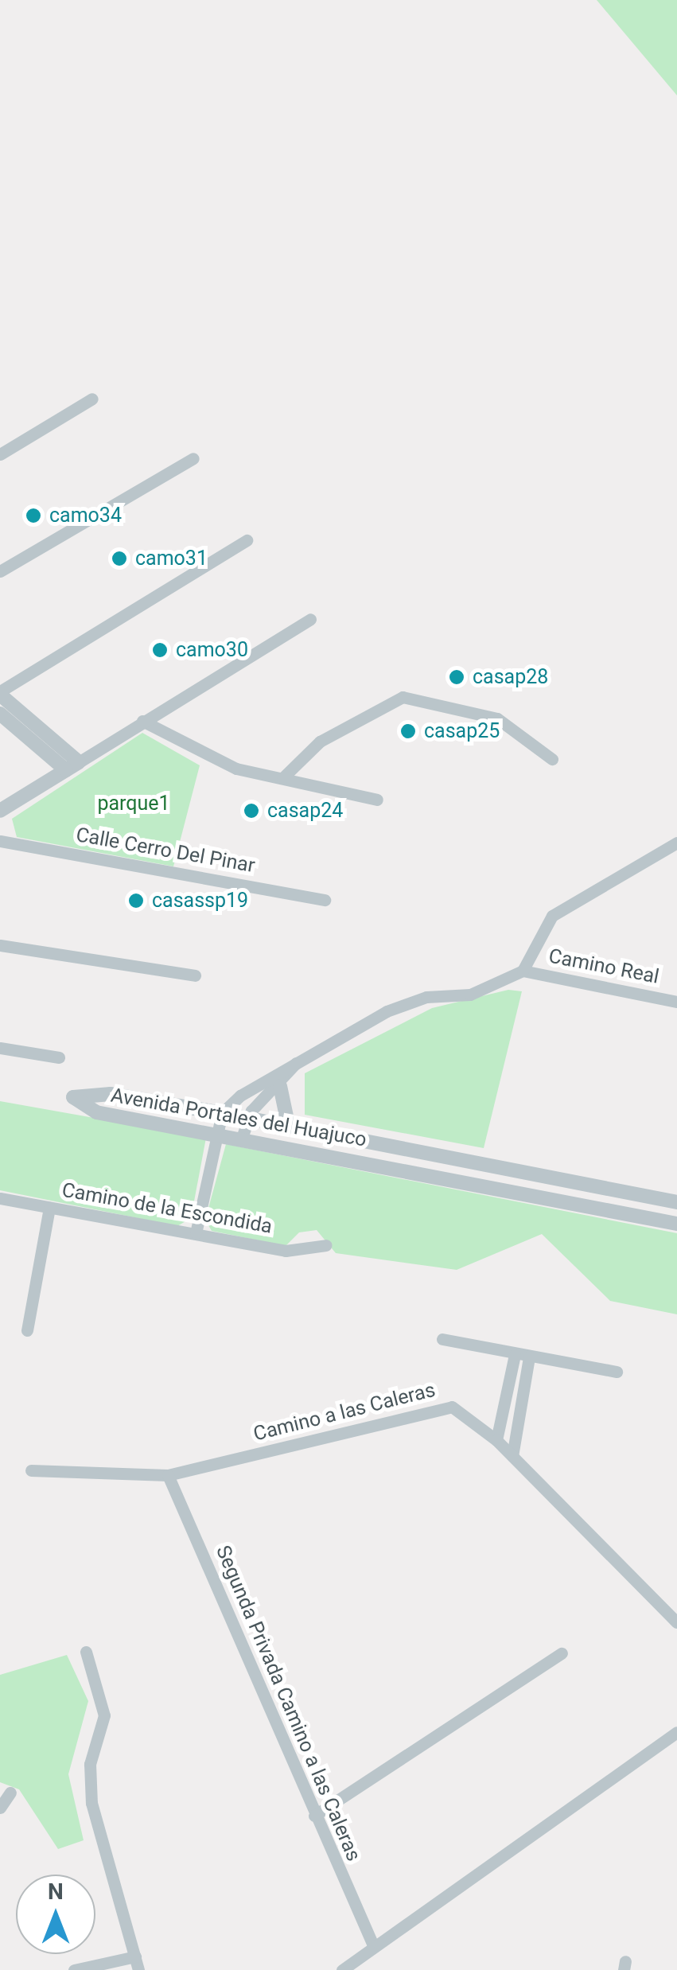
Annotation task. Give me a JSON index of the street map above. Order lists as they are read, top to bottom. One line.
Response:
{"streets":{"street":["Calle Cerro Del Pinar","Camino Real","Avenida Portales del Huajuco","Camino de la Escondida","Camino a las Caleras","Segunda Privada Camino a las Caleras"]},"crossings":[["Camino a las Caleras","Segunda Privada Camino a las Caleras"]],"parks":["parque1"],"places":["camo34","camo31","camo30","casap28","casap25","casap24","casassp19"],"north":"top"}
